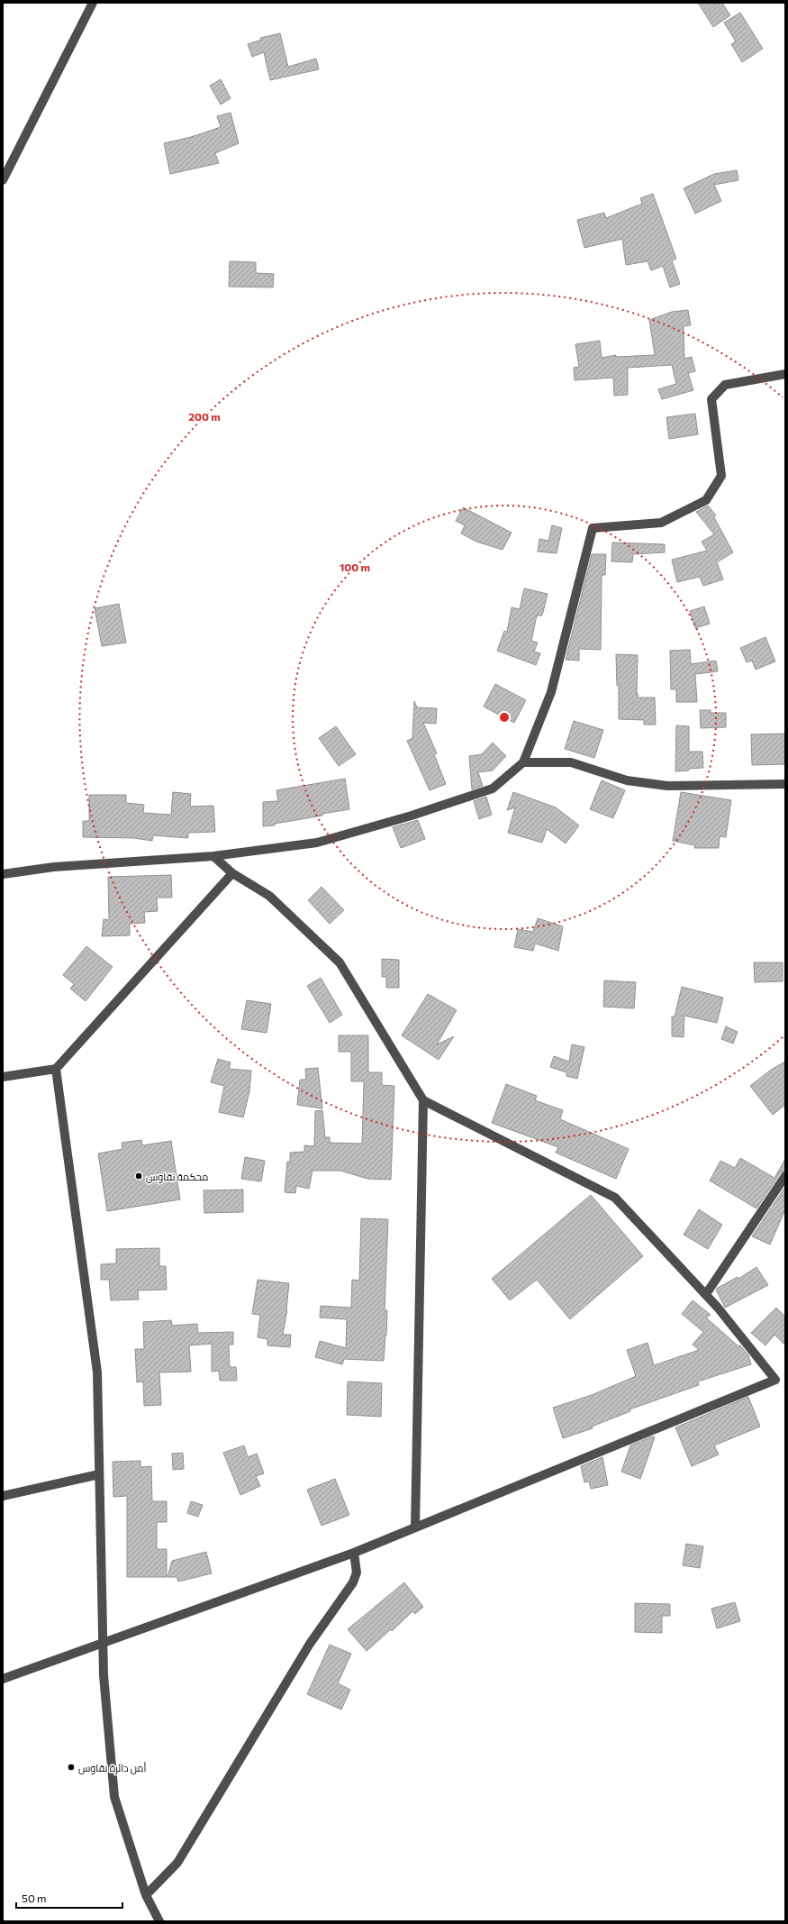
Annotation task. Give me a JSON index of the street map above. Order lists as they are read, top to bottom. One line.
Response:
{"places":["محكمة نقاوس","أمن دائرة نقاوس"],"scale_bar":"50 m","rings":["200 m","100 m"]}
